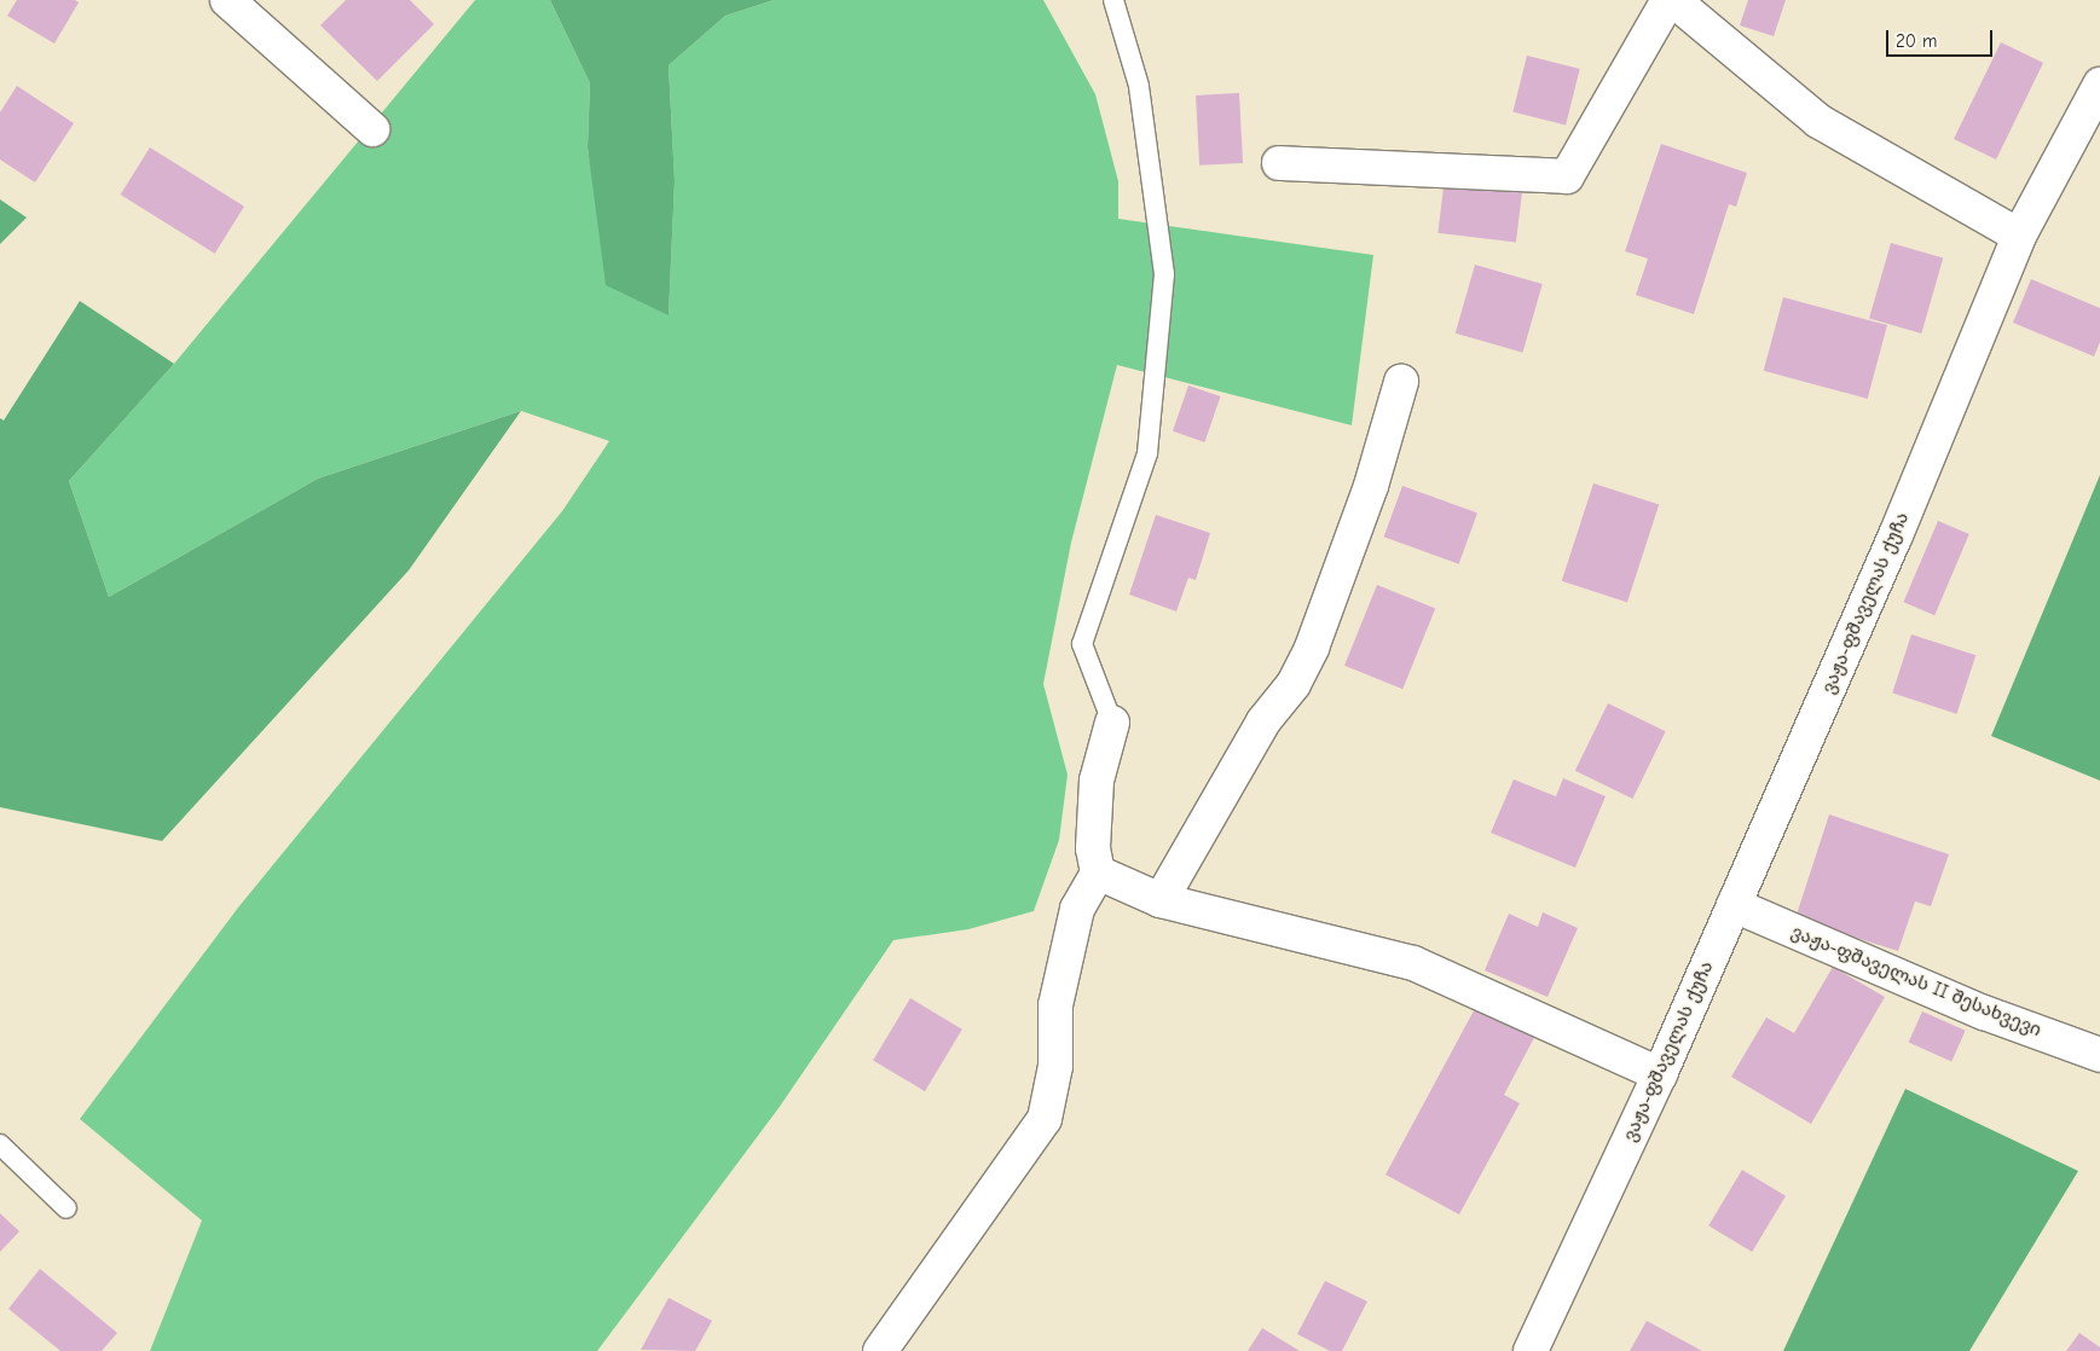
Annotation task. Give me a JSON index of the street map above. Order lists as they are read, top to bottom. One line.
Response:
{"streets":{"street":["ვაჟა-ფშაველას ქუჩა","ვაჟა-ფშაველას II შესახვევი"]},"crossings":[["ვაჟა-ფშაველას ქუჩა","ვაჟა-ფშაველას II შესახვევი"]],"scale_bar":"20 m"}
